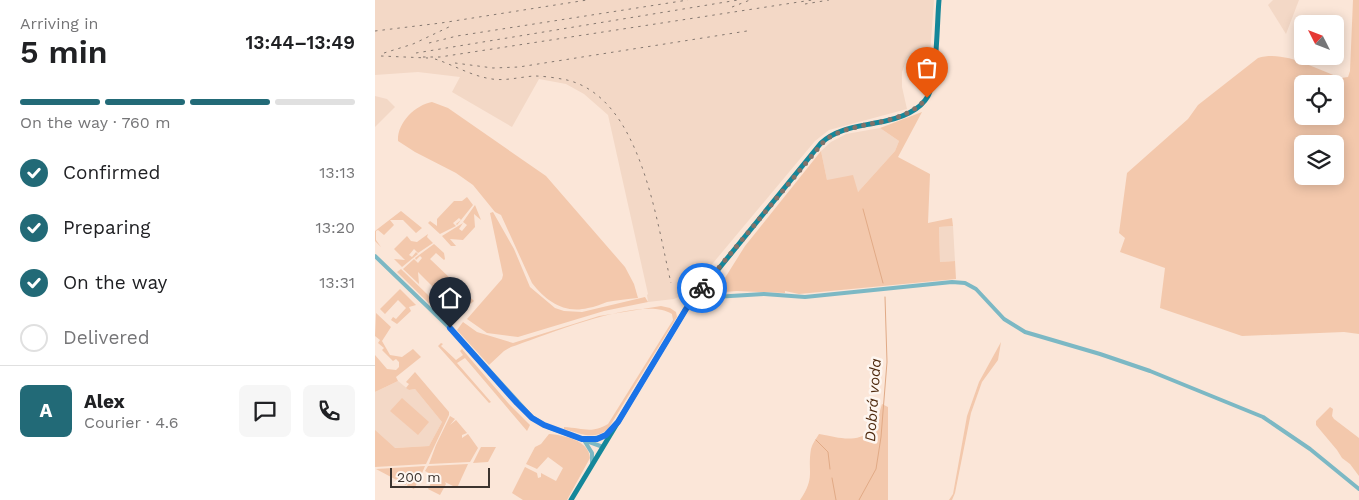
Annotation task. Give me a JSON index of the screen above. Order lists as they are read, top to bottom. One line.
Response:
{"water":["Dobrá voda"],"scale_bar":"200 m","north":"top left","page":{"heading":["5 min","Arriving in","13:44–13:49"],"panel":["Alex","Courier · 4.6"],"bar":"On the way · 760 m","list":[["Confirmed","13:13"],["Preparing","13:20"],["On the way","13:31"],"Delivered"],"round":"A","scale":"200 m"}}
